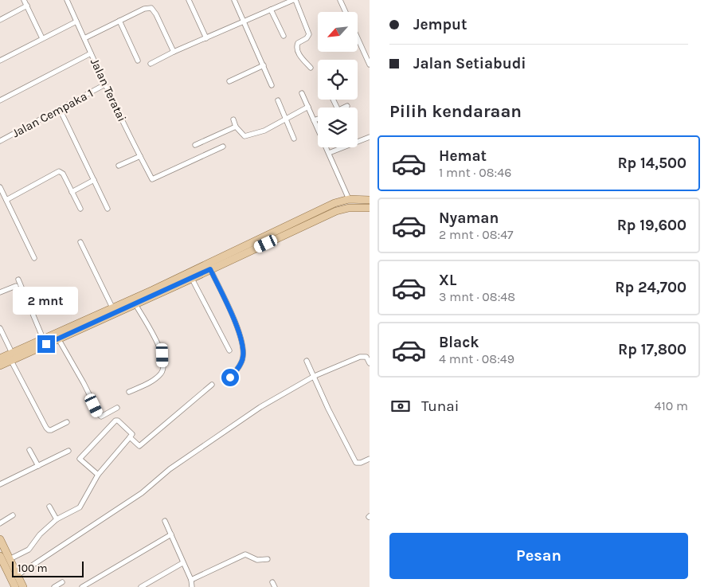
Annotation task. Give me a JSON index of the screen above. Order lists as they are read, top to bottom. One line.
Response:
{"streets":{"street":["Jalan Teratai","Jalan Cempaka 1"]},"crossings":[["Jalan Teratai","Jalan Cempaka 1"]],"scale_bar":"100 m","north":"bottom left","page":{"banner":["Jemput","Jalan Setiabudi"],"heading":"Pilih kendaraan","list":[{"name":"Hemat","note":"1 mnt · 08:46","value":"Rp 14,500"},{"name":"Nyaman","note":"2 mnt · 08:47","value":"Rp 19,600"},{"name":"XL","note":"3 mnt · 08:48","value":"Rp 24,700"},{"name":"Black","note":"4 mnt · 08:49","value":"Rp 17,800"}],"bubble":"2 mnt","pay":["Tunai","410 m"],"buttons":"Pesan","scale":"100 m"}}
